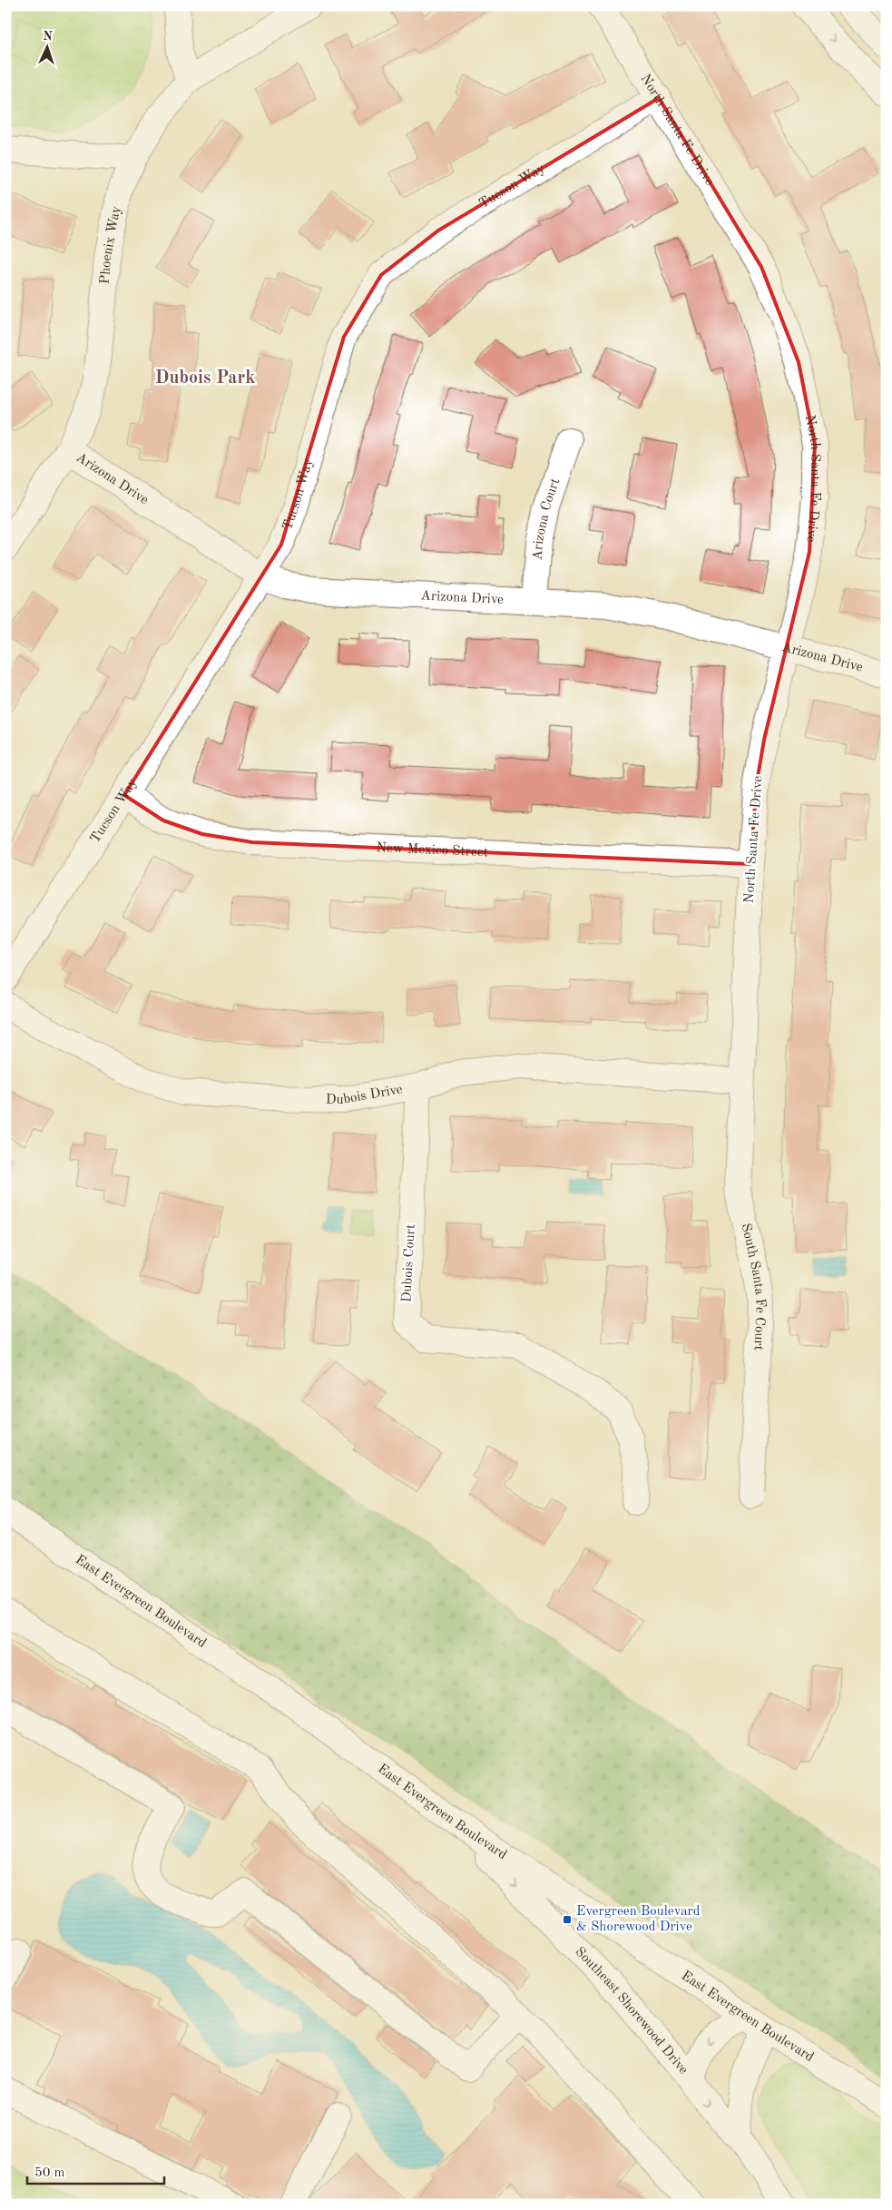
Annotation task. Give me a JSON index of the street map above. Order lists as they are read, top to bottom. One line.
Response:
{"streets":{"street":["North Santa Fe Drive","Tucson Way","Phoenix Way","Arizona Drive","Arizona Court","New Mexico Street","Dubois Drive","Dubois Court","South Santa Fe Court","East Evergreen Boulevard","Southeast Shorewood Drive"]},"crossings":[["North Santa Fe Drive","Tucson Way"],["North Santa Fe Drive","Arizona Drive"],["North Santa Fe Drive","New Mexico Street"],["North Santa Fe Drive","Dubois Drive"],["North Santa Fe Drive","South Santa Fe Court"],["Tucson Way","Arizona Drive"],["Tucson Way","New Mexico Street"],["Phoenix Way","Arizona Drive"],["Arizona Drive","Arizona Court"],["Dubois Drive","Dubois Court"],["Dubois Drive","South Santa Fe Court"],["East Evergreen Boulevard","Southeast Shorewood Drive"]],"districts":["Dubois Park"],"places":{"transit":["Evergreen Boulevard & Shorewood Drive"]},"scale_bar":"50 m","north":"top"}
